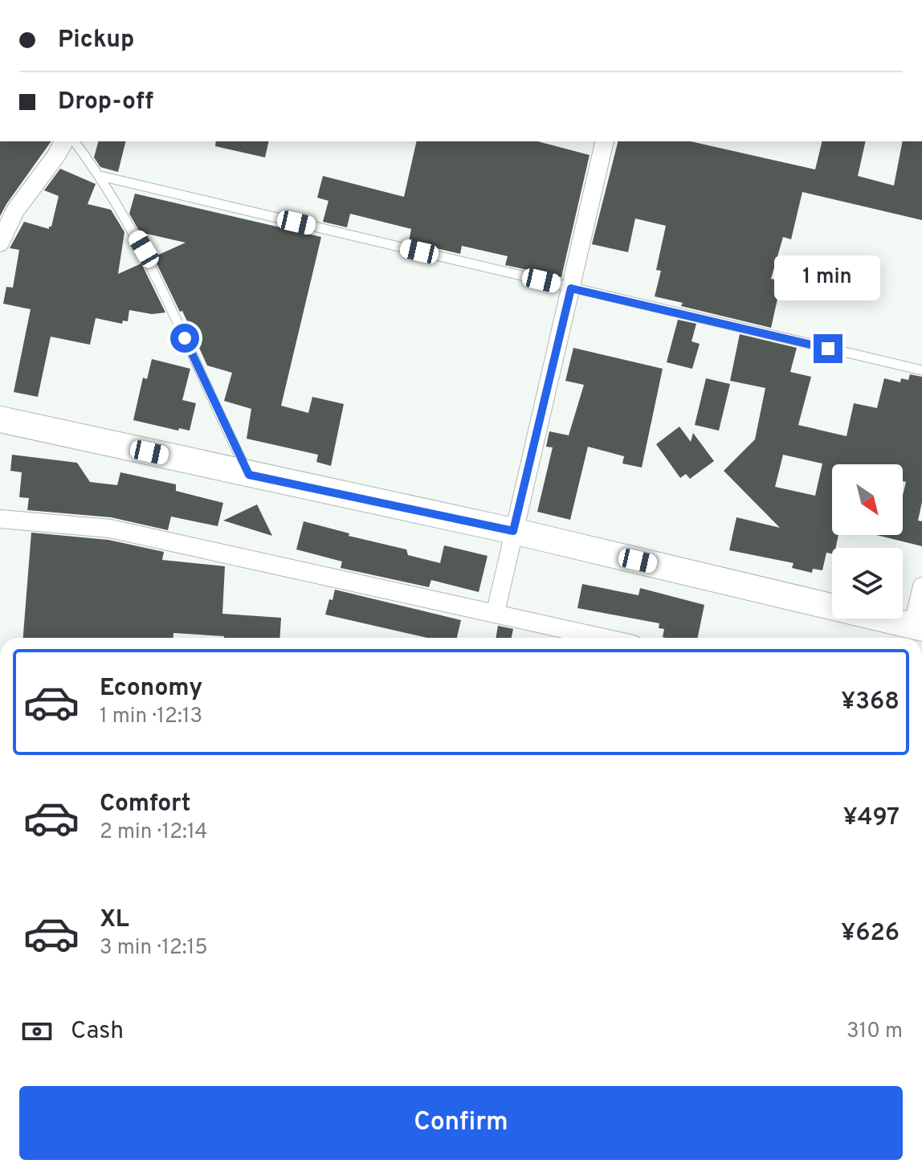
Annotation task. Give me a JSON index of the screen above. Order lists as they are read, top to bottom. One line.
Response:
{"north":"bottom right","page":{"banner":["Pickup","Drop-off"],"bubble":"1 min","list":[{"name":"Economy","note":"1 min · 12:13","value":"¥368"},{"name":"Comfort","note":"2 min · 12:14","value":"¥497"},{"name":"XL","note":"3 min · 12:15","value":"¥626"}],"pay":["Cash","310 m"],"buttons":"Confirm"}}
